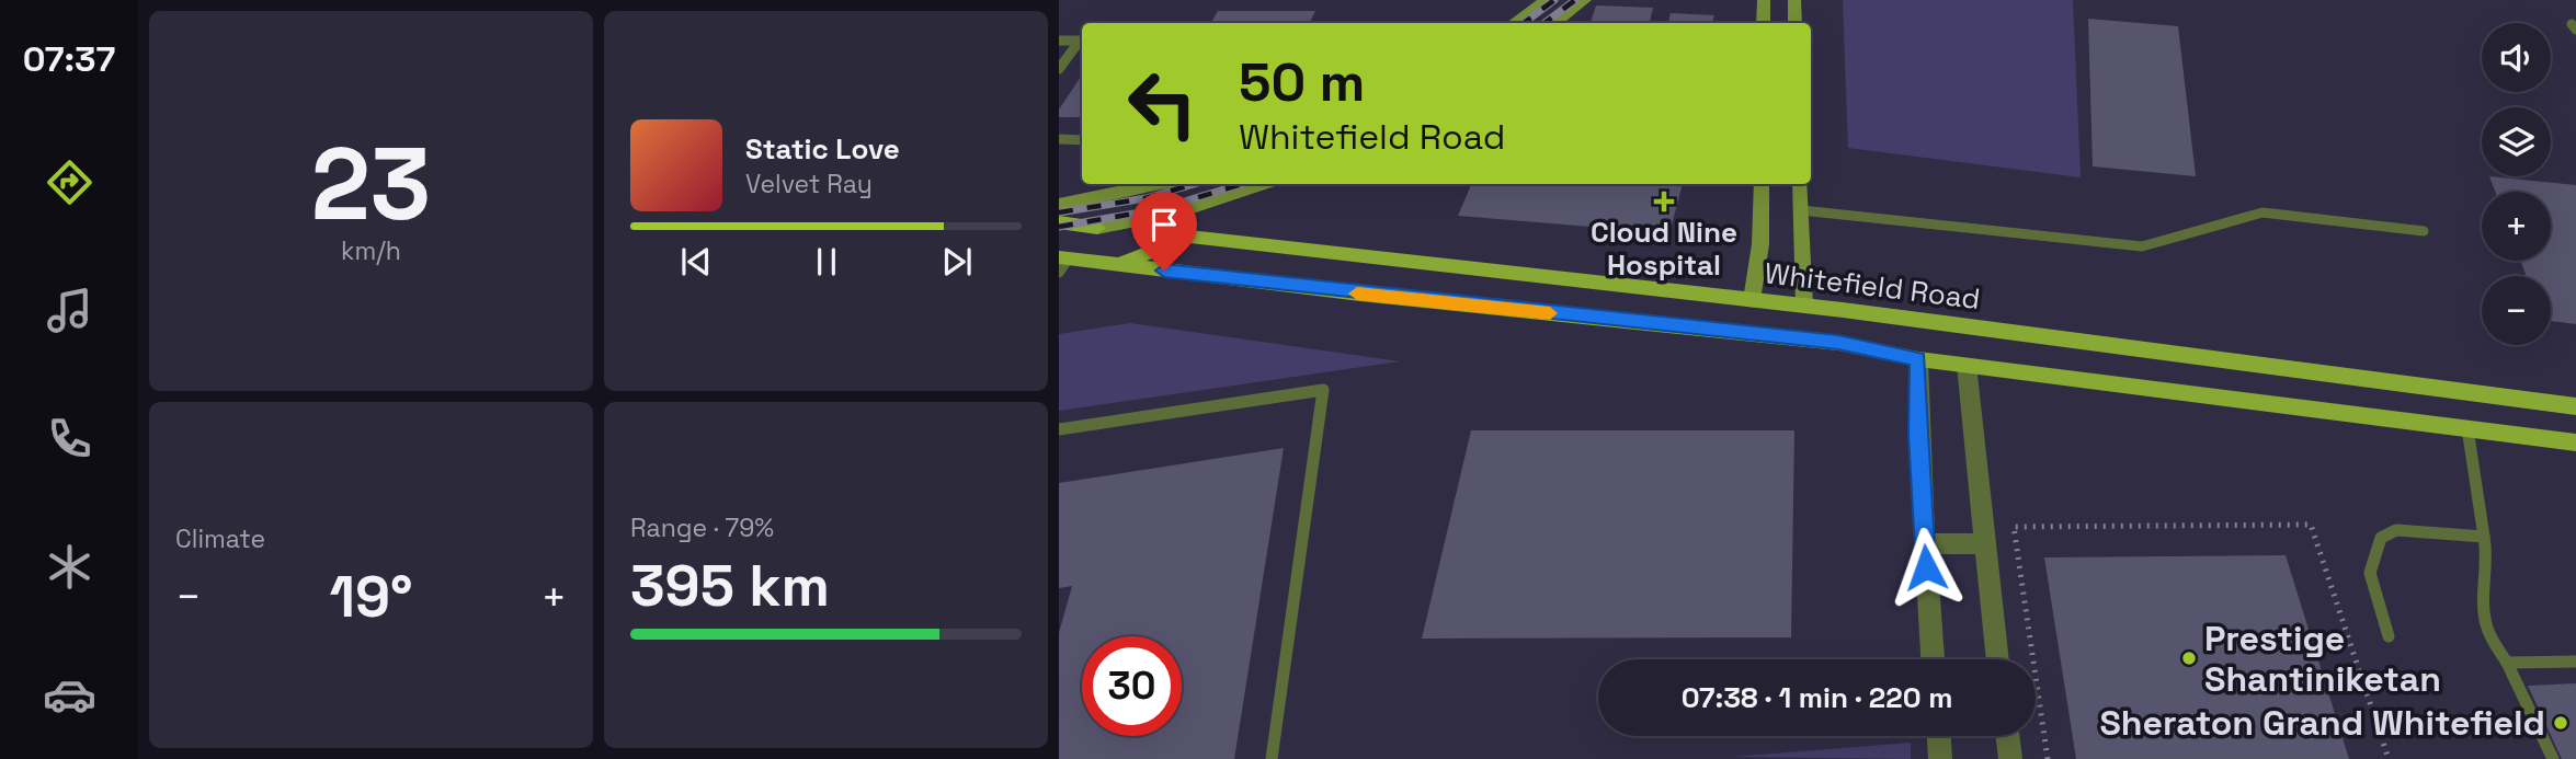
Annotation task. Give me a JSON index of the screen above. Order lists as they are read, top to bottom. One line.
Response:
{"streets":{"main road":["Whitefield Road"]},"places":{"health":["Cloud Nine Hospital"],"other":["Prestige Shantiniketan","Sheraton Grand Whitefield"]},"page":{"tabs":"07:37","tile":[["23","km/h"],"Climate",["Range · 79%","395 km"]],"map_buttons":["+","−"],"turn":["50 m","Whitefield Road"],"song":["Static Love","Velvet Ray"],"heat":["−","19°","+"],"limit":"30","trip":"07:38 · 1 min · 220 m"}}
